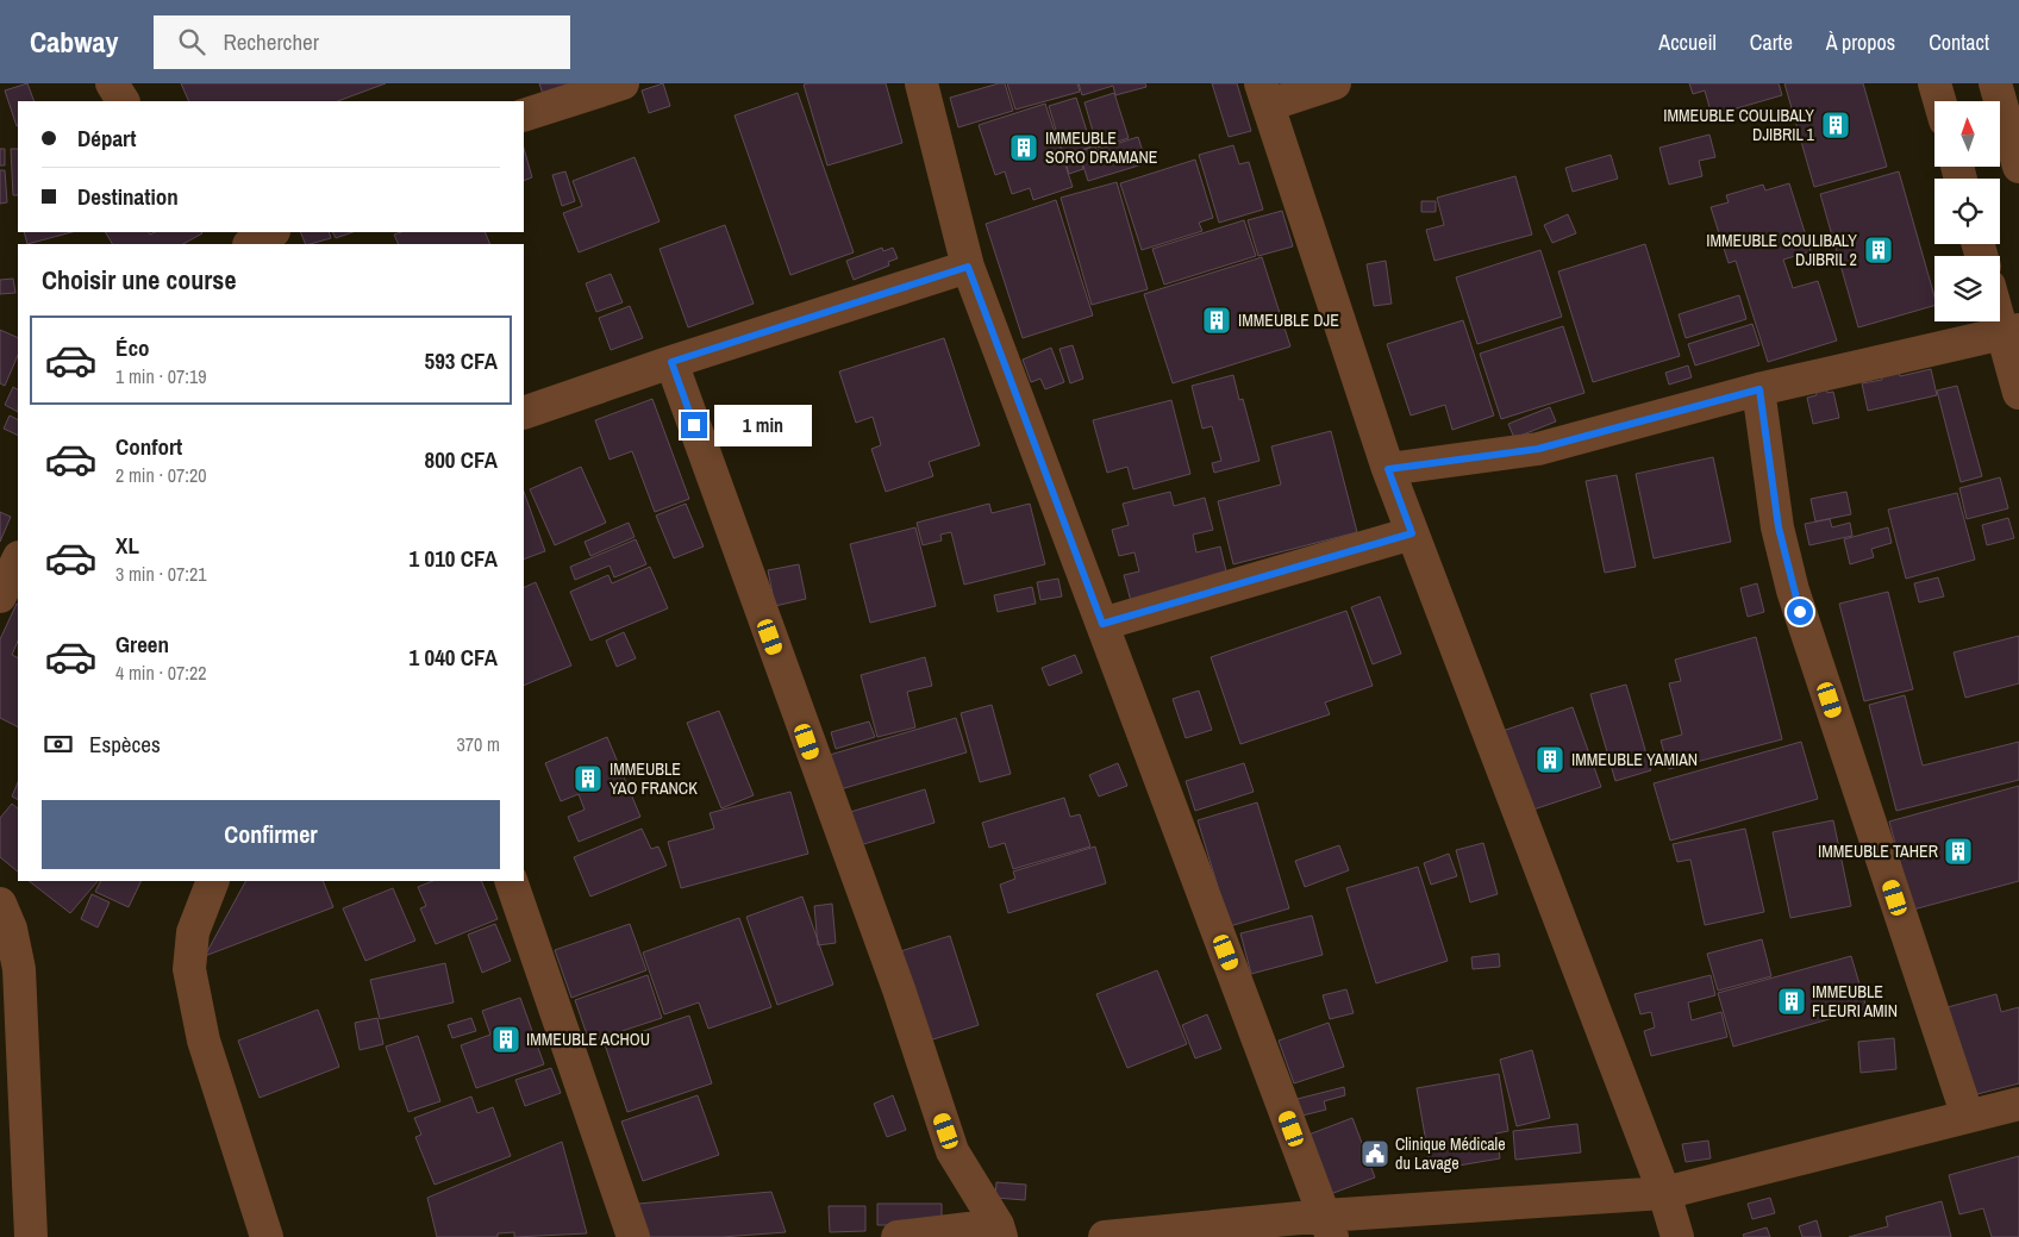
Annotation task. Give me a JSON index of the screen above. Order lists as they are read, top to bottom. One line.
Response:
{"places":{"building":["IMMEUBLE COULIBALY DJIBRIL 1","IMMEUBLE SORO DRAMANE","IMMEUBLE COULIBALY DJIBRIL 2","IMMEUBLE DJE","IMMEUBLE YAMIAN","IMMEUBLE YAO FRANCK","IMMEUBLE TAHER","IMMEUBLE FLEURI AMIN","IMMEUBLE ACHOU"],"public building":["Clinique Médicale du Lavage"]},"north":"top","page":{"header":"Cabway","search":"Rechercher","nav":["Accueil","Carte","À propos","Contact"],"banner":["Départ","Destination"],"heading":"Choisir une course","list":[{"name":"Éco","note":"1 min · 07:19","value":"593 CFA"},{"name":"Confort","note":"2 min · 07:20","value":"800 CFA"},{"name":"XL","note":"3 min · 07:21","value":"1 010 CFA"},{"name":"Green","note":"4 min · 07:22","value":"1 040 CFA"}],"bubble":"1 min","pay":["Espèces","370 m"],"buttons":"Confirmer"}}
